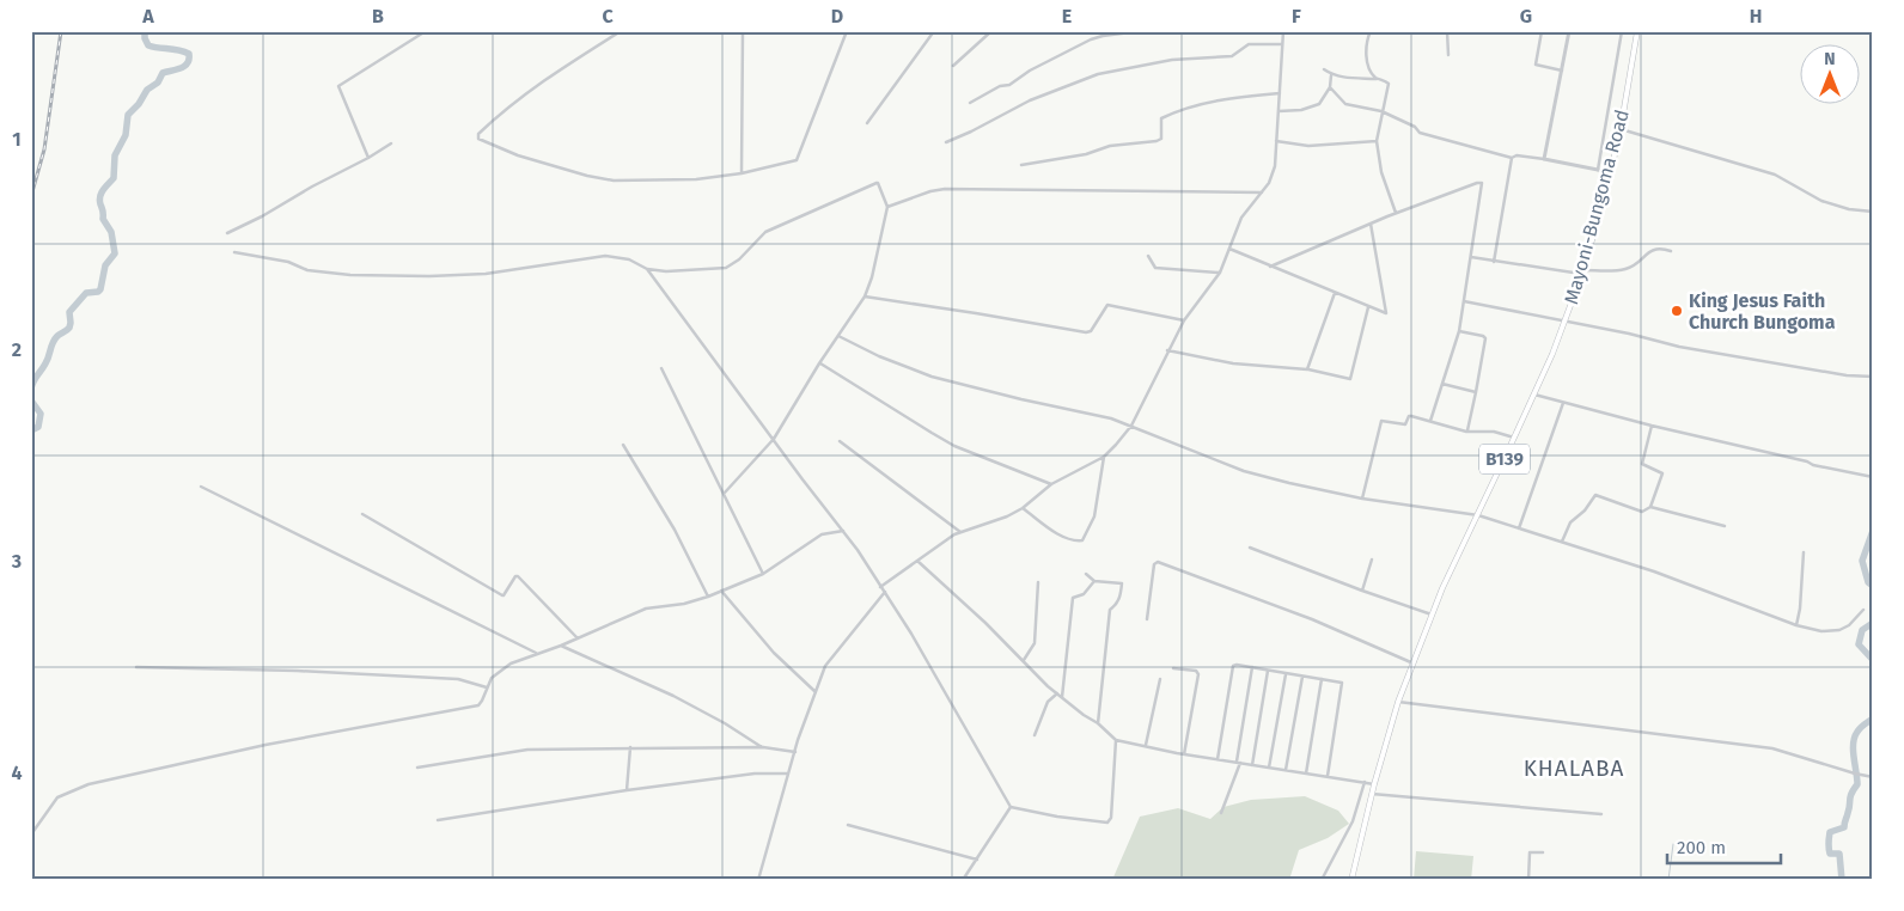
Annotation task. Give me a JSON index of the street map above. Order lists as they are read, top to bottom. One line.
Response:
{"streets":{"main road":["Mayoni-Bungoma Road","B139"]},"districts":["KHALABA"],"places":["King Jesus Faith Church Bungoma"],"scale_bar":"200 m","north":"top","grid":{"columns":["A","B","C","D","E","F","G","H"],"rows":["1","2","3","4"]}}
